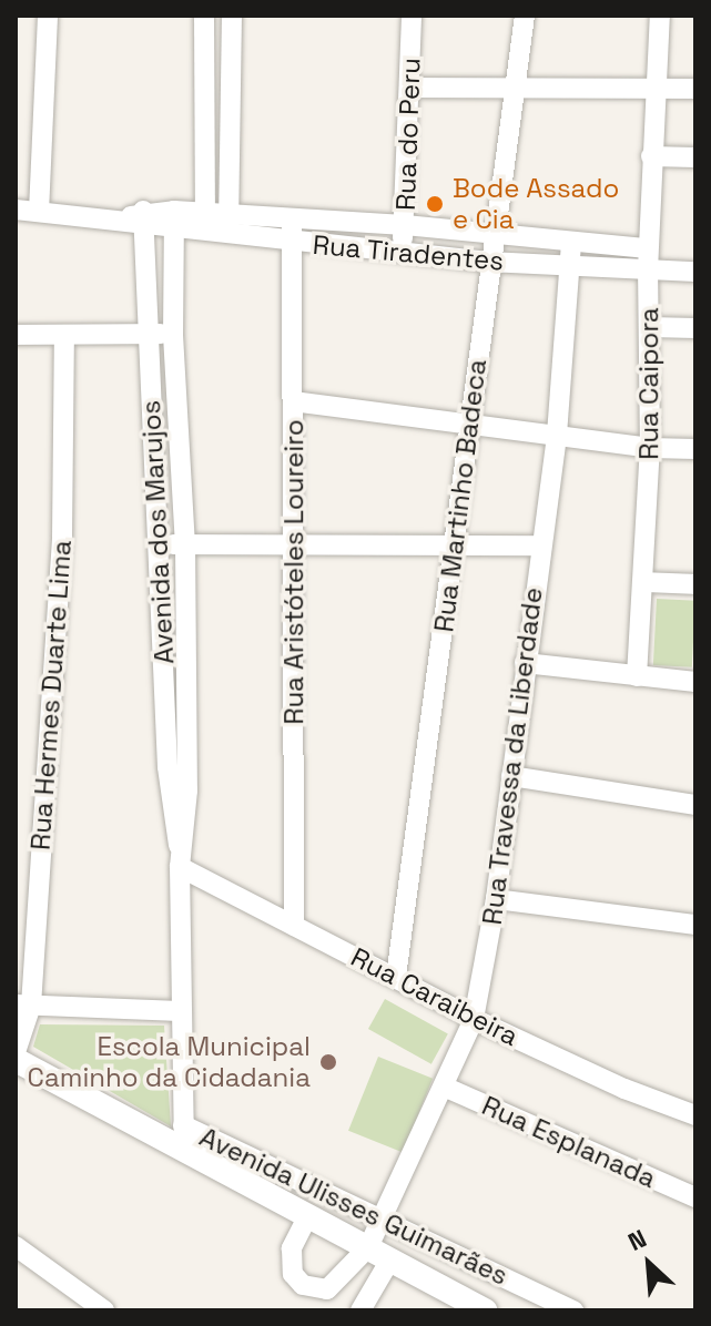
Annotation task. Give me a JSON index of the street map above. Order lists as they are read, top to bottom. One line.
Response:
{"streets":{"street":["Rua do Peru","Rua Tiradentes","Rua Caipora","Rua Martinho Badeca","Avenida dos Marujos","Rua Aristóteles Loureiro","Rua Hermes Duarte Lima","Rua Travessa da Liberdade","Rua Caraibeira","Rua Esplanada","Avenida Ulisses Guimarães"]},"crossings":[["Rua do Peru","Rua Tiradentes"],["Rua Tiradentes","Rua Caipora"],["Rua Tiradentes","Rua Martinho Badeca"],["Rua Tiradentes","Avenida dos Marujos"],["Rua Tiradentes","Rua Aristóteles Loureiro"],["Rua Tiradentes","Rua Travessa da Liberdade"],["Rua Martinho Badeca","Rua Caraibeira"],["Avenida dos Marujos","Rua Caraibeira"],["Avenida dos Marujos","Avenida Ulisses Guimarães"],["Rua Aristóteles Loureiro","Rua Caraibeira"],["Rua Travessa da Liberdade","Rua Caraibeira"],["Rua Travessa da Liberdade","Rua Esplanada"],["Rua Travessa da Liberdade","Avenida Ulisses Guimarães"]],"places":["Bode Assado e Cia","Escola Municipal Caminho da Cidadania"],"north":"top left"}
